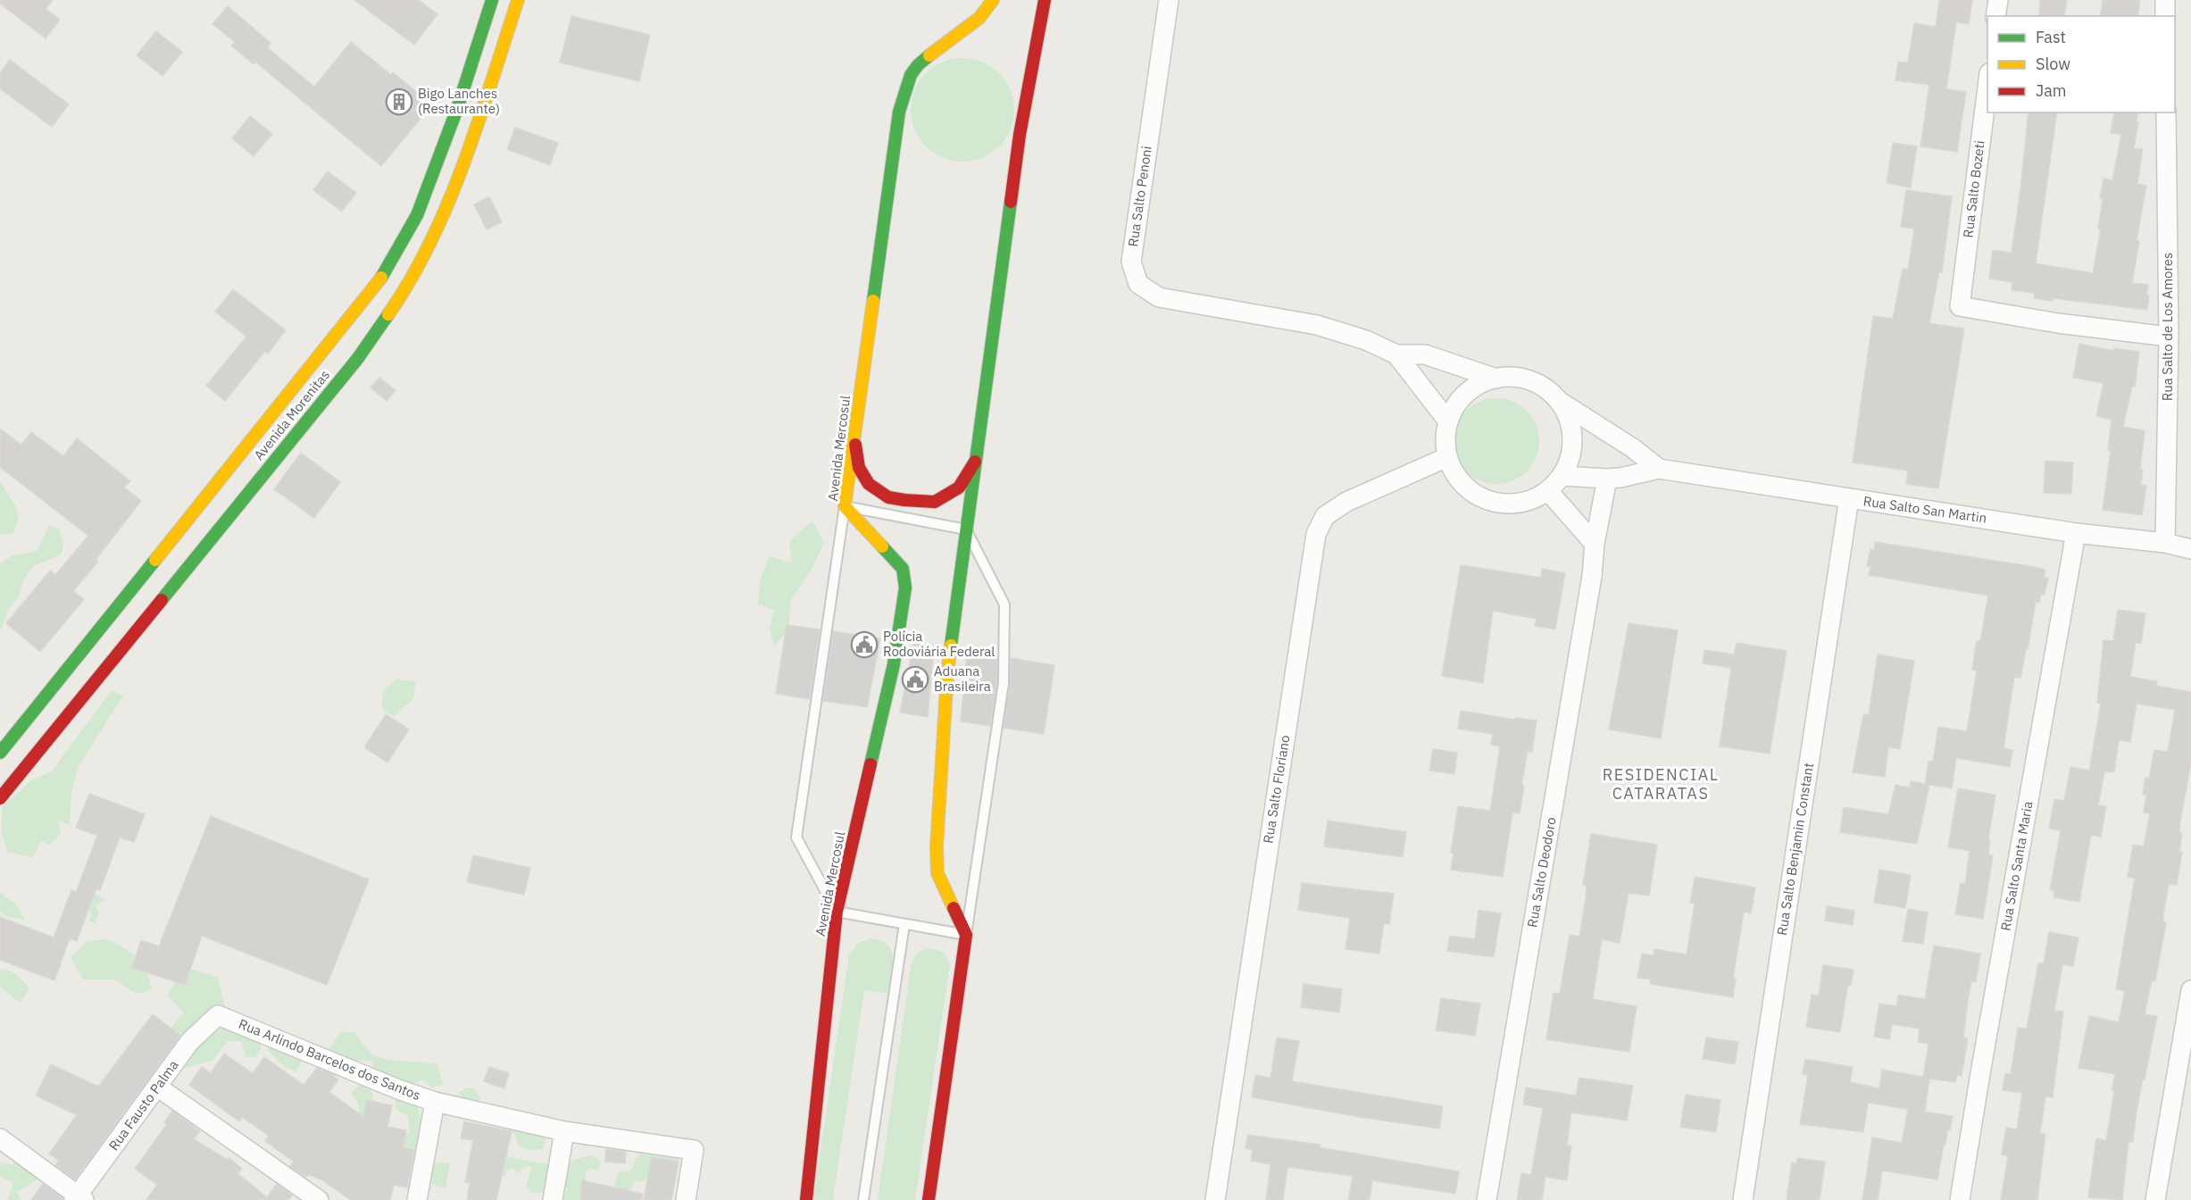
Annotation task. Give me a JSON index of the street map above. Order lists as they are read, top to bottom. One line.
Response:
{"streets":{"main road":["Avenida Morenitas","Avenida Mercosul"],"street":["Rua Salto Bozeti","Rua Salto Penoni","Rua Salto de Los Amores","Rua Salto San Martin","Rua Salto Floriano","Rua Salto Benjamin Constant","Rua Salto Santa Maria","Rua Salto Deodoro","Rua Arlindo Barcelos dos Santos","Rua Fausto Palma"]},"crossings":[["Rua Salto Bozeti","Rua Salto de Los Amores"],["Rua Salto Penoni","Rua Salto San Martin"],["Rua Salto Penoni","Rua Salto Floriano"],["Rua Salto de Los Amores","Rua Salto San Martin"],["Rua Salto San Martin","Rua Salto Floriano"],["Rua Salto San Martin","Rua Salto Benjamin Constant"],["Rua Salto San Martin","Rua Salto Santa Maria"],["Rua Salto San Martin","Rua Salto Deodoro"],["Rua Arlindo Barcelos dos Santos","Rua Fausto Palma"]],"districts":["RESIDENCIAL CATARATAS"],"places":{"building":["Bigo Lanches (Restaurante)"],"public building":["Polícia Rodoviária Federal","Aduana Brasileira"]},"legend":["Fast","Slow","Jam"]}
